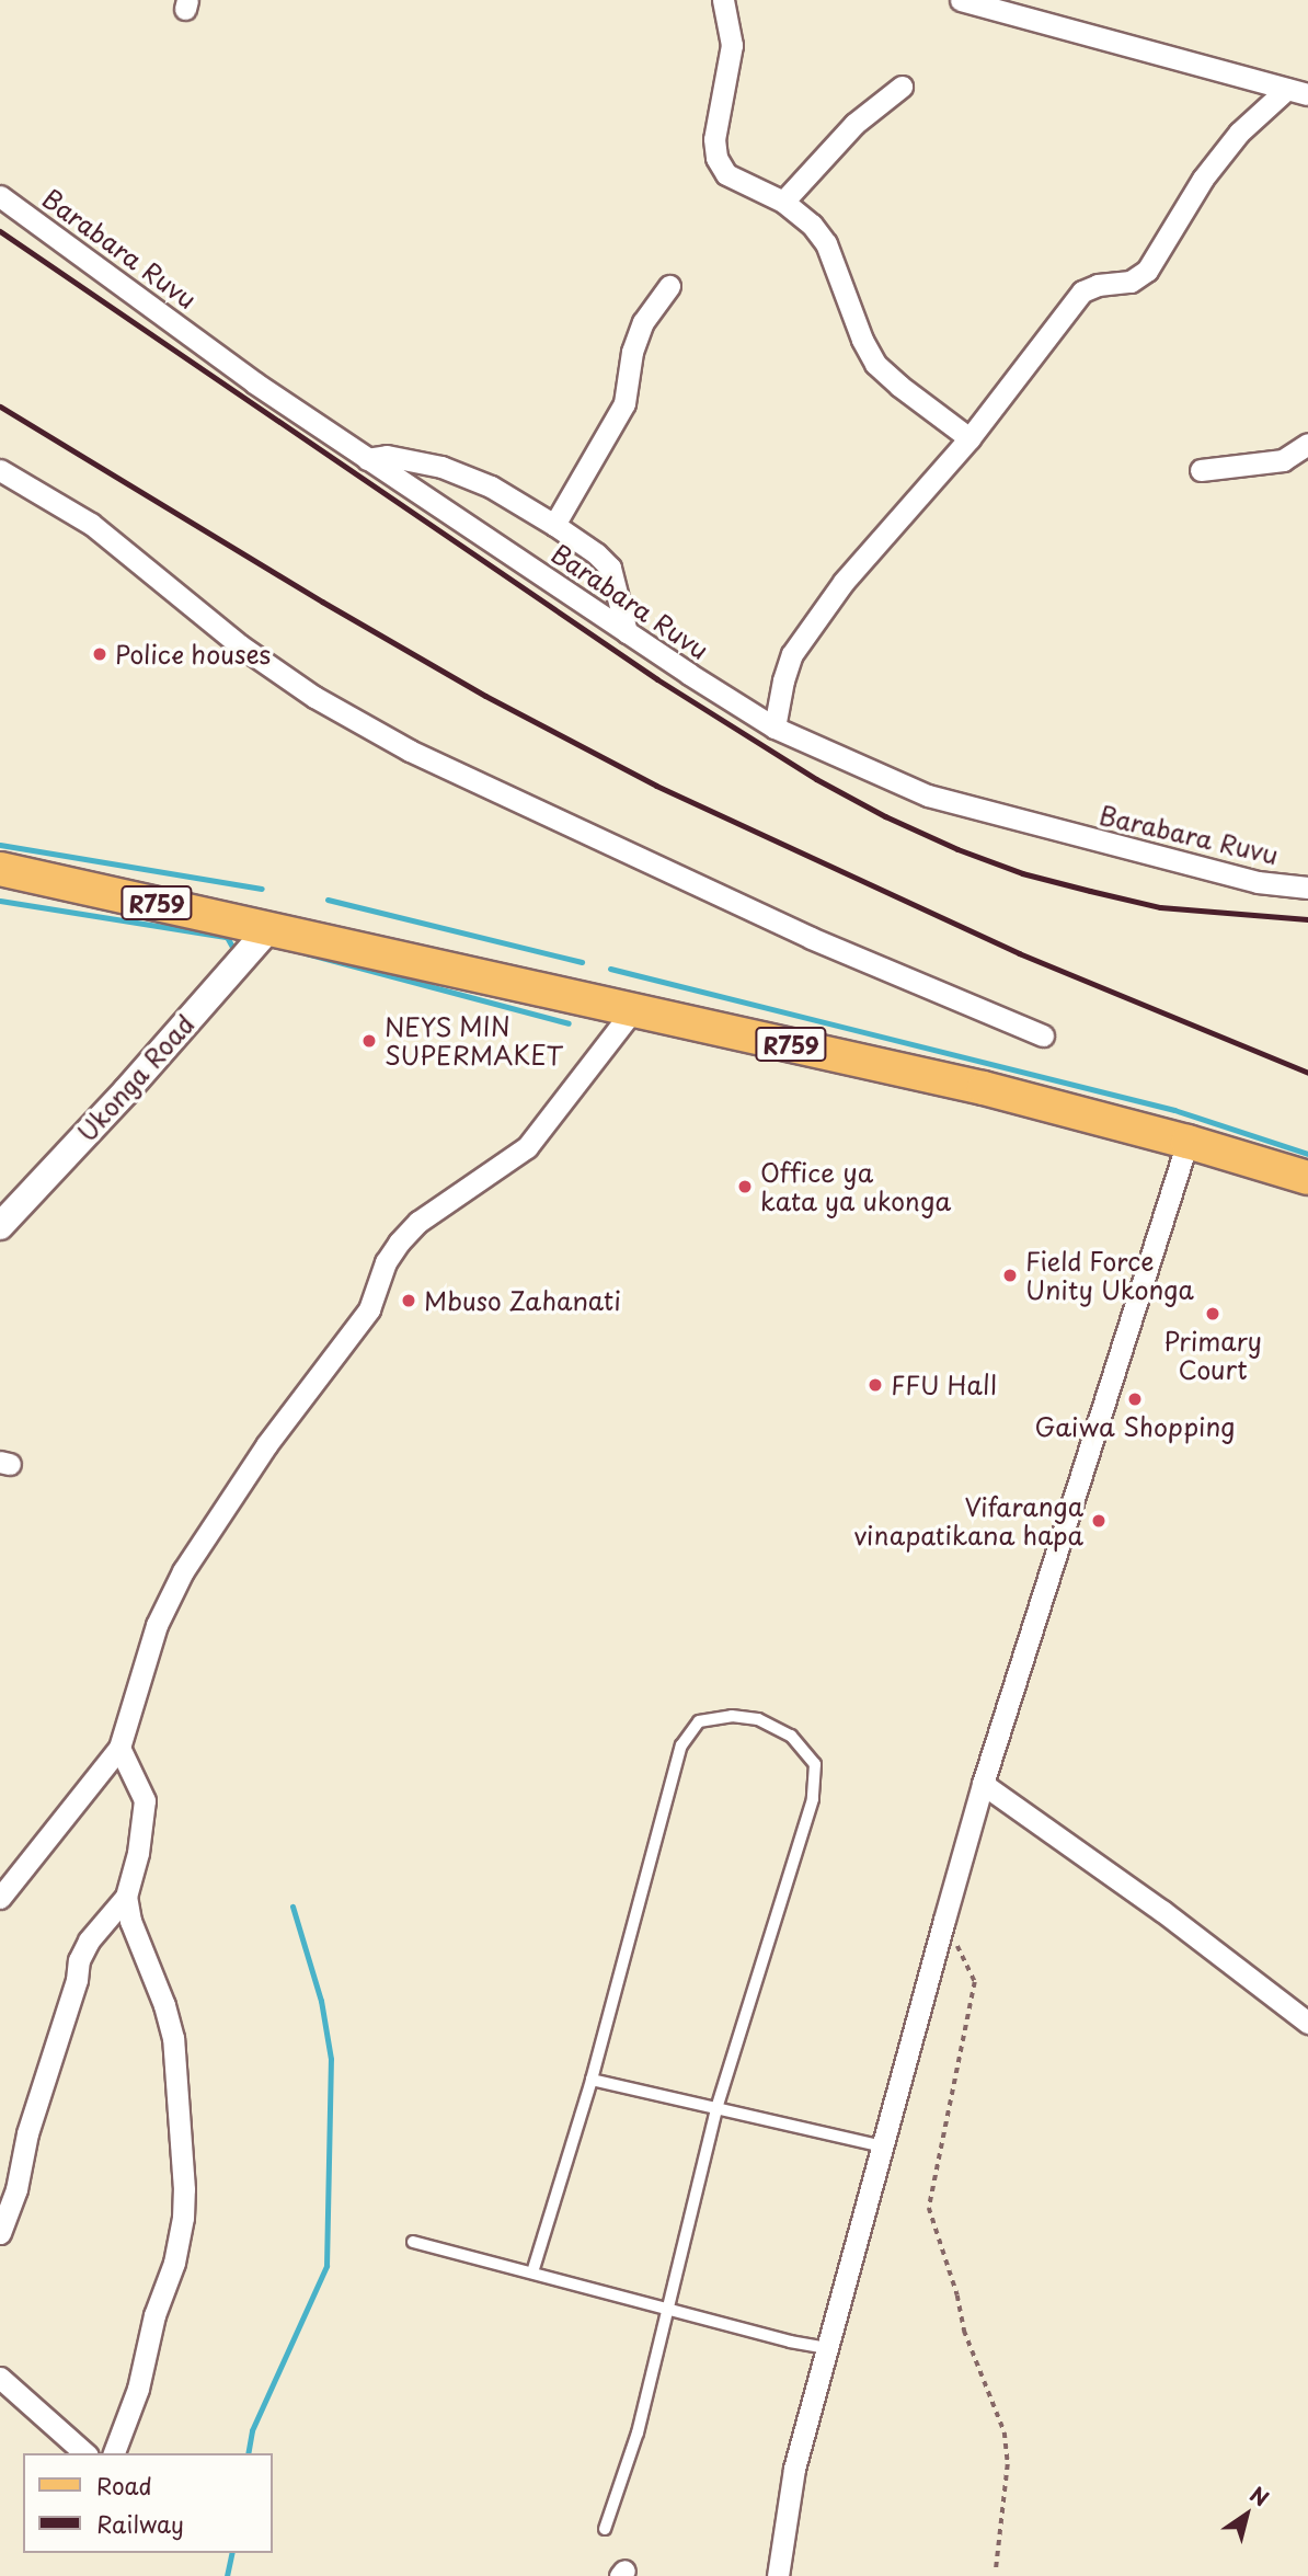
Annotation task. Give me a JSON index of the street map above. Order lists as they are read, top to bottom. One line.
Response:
{"streets":{"main road":["R759"],"street":["Barabara Ruvu","Ukonga Road"]},"crossings":[["R759","Ukonga Road"]],"places":["Police houses","NEYS MIN SUPERMAKET","Office ya kata ya ukonga","Field Force Unity Ukonga","Mbuso Zahanati","Primary Court","FFU Hall","Gaiwa Shopping","Vifaranga vinapatikana hapa"],"legend":["Road","Railway"],"north":"top right"}
